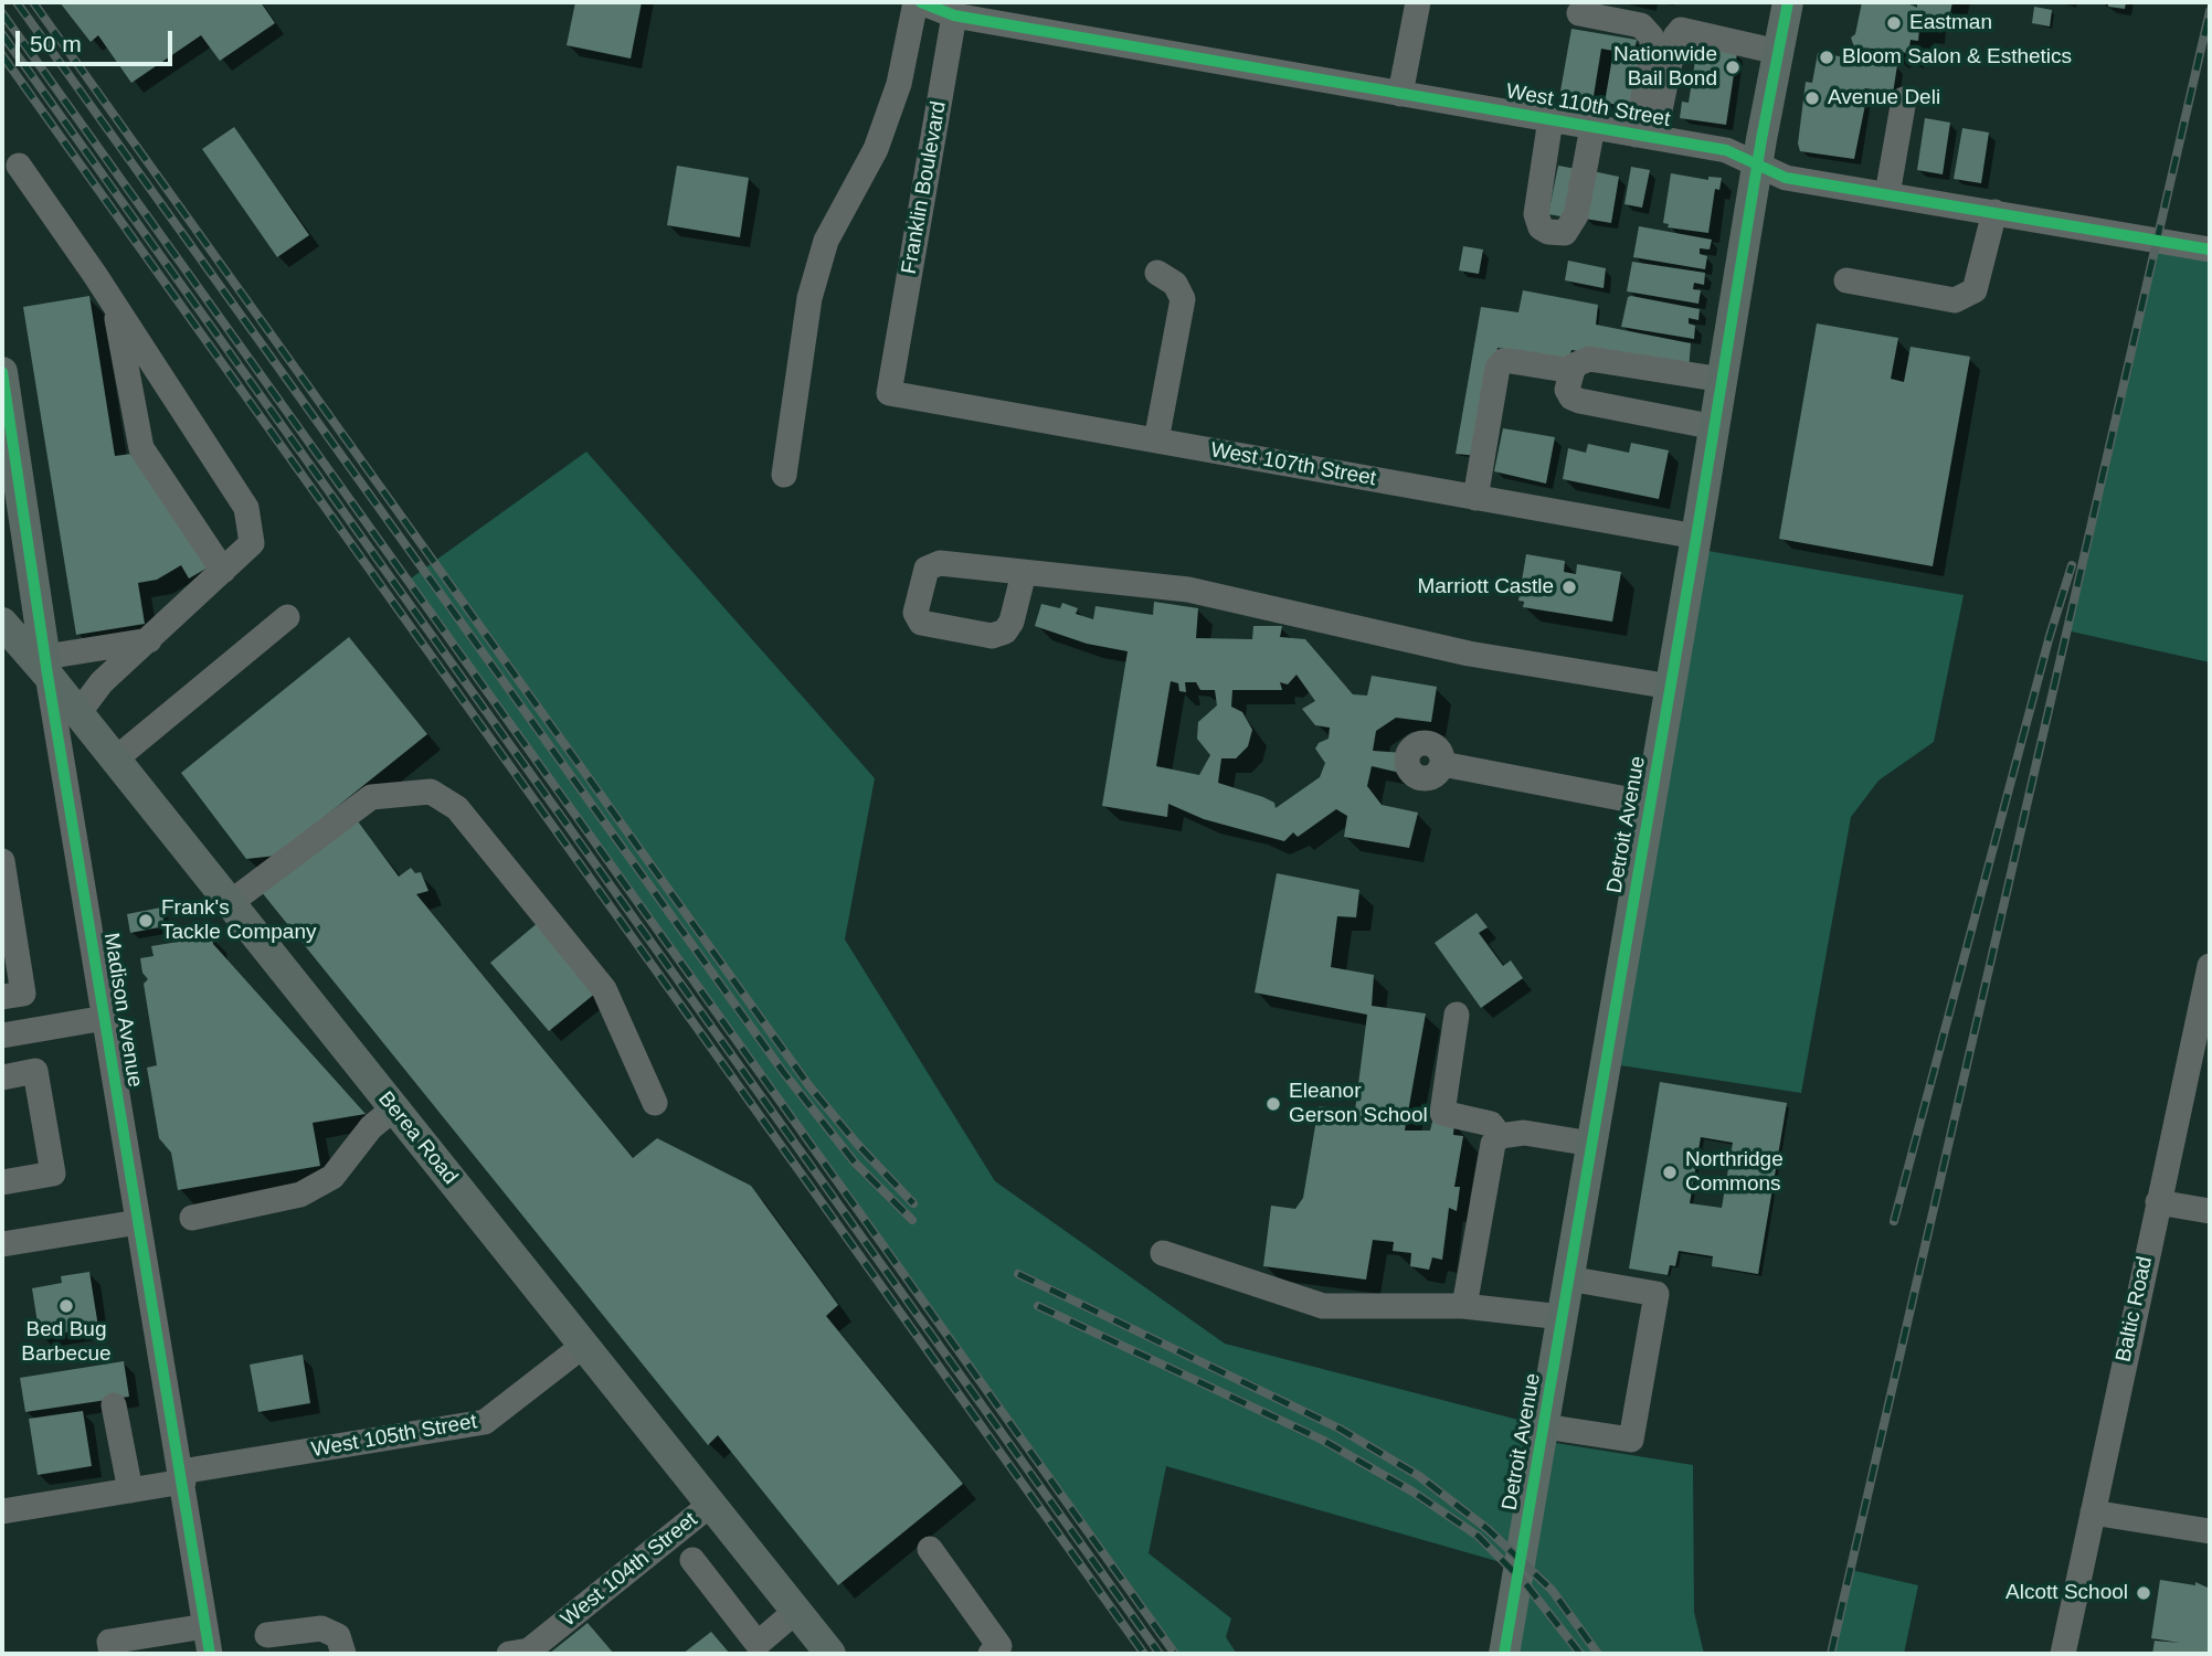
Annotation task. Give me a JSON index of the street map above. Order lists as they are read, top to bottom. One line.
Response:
{"streets":{"main road":["Detroit Avenue","Madison Avenue","Berea Road"],"street":["West 110th Street","Franklin Boulevard","West 107th Street","Baltic Road","West 105th Street","West 104th Street"]},"crossings":[["West 110th Street","Franklin Boulevard"],["West 110th Street","Detroit Avenue"],["Franklin Boulevard","West 107th Street"],["West 107th Street","Detroit Avenue"],["Madison Avenue","Berea Road"],["Madison Avenue","West 105th Street"],["Berea Road","West 105th Street"],["Berea Road","West 104th Street"]],"places":["Eastman","Bloom Salon & Esthetics","Nationwide Bail Bond","Avenue Deli","Marriott Castle","Frank's Tackle Company","Eleanor Gerson School","Northridge Commons","Bed Bug Barbecue","Alcott School"],"scale_bar":"50 m"}
